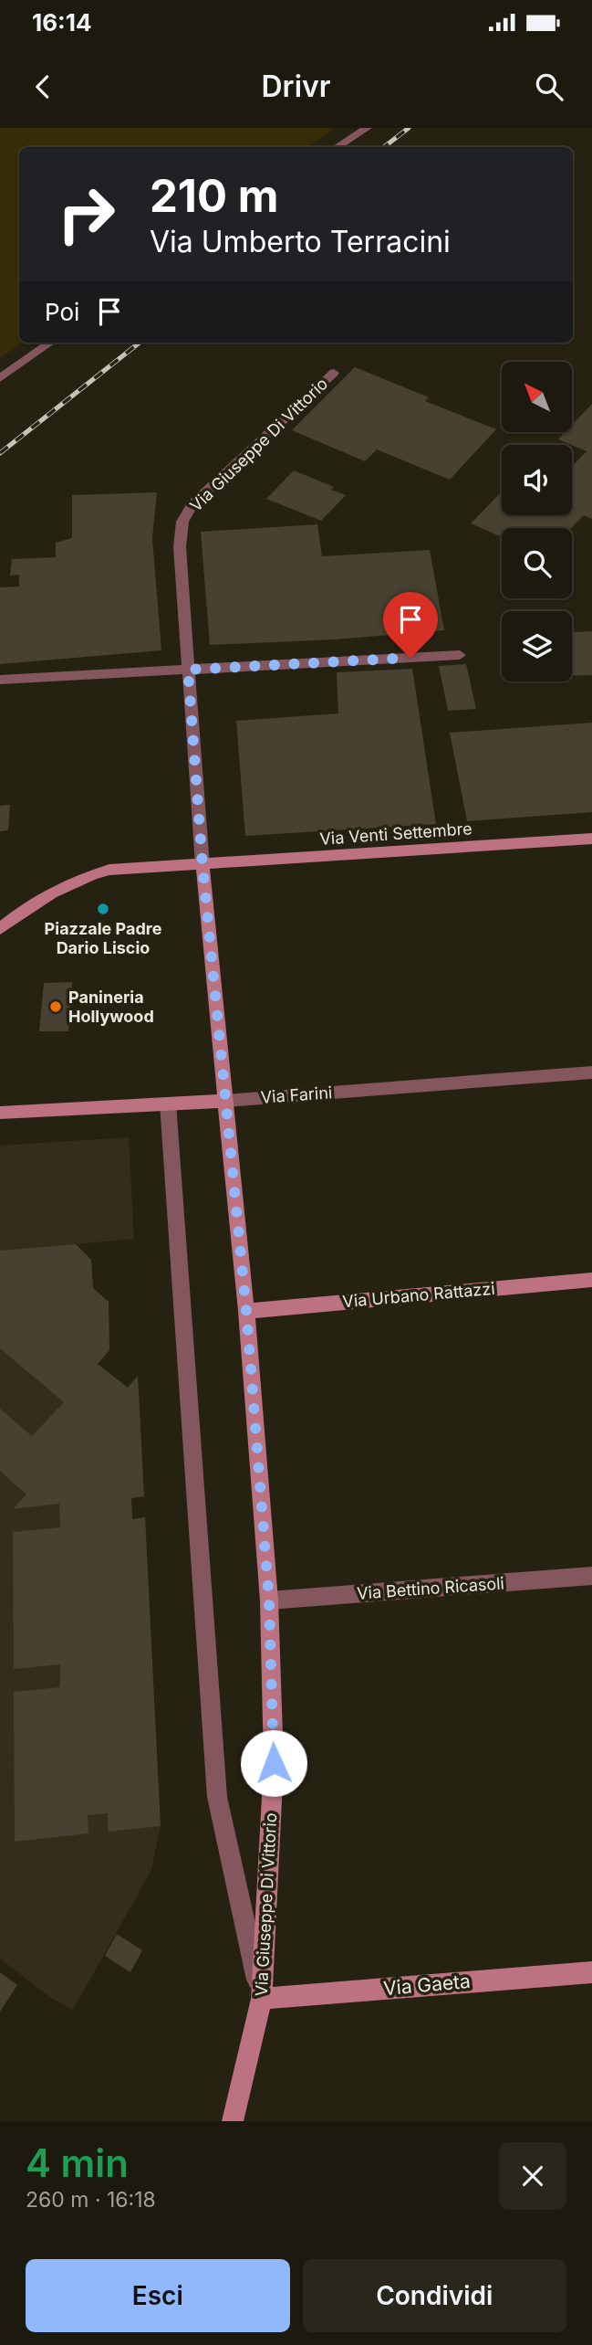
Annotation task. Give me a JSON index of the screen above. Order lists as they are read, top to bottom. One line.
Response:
{"streets":{"street":["Via Giuseppe Di Vittorio","Via Venti Settembre","Via Farini","Via Urbano Rattazzi","Via Bettino Ricasoli","Via Gaeta"]},"crossings":[["Via Giuseppe Di Vittorio","Via Venti Settembre"],["Via Giuseppe Di Vittorio","Via Farini"],["Via Giuseppe Di Vittorio","Via Urbano Rattazzi"],["Via Giuseppe Di Vittorio","Via Bettino Ricasoli"],["Via Giuseppe Di Vittorio","Via Gaeta"]],"places":["Piazzale Padre Dario Liscio","Panineria Hollywood"],"north":"top left","page":{"status":"16:14","header":"Drivr","turn":["210 m","Via Umberto Terracini"],"then":"Poi","heading":["4 min","260 m · 16:18"],"buttons":["Esci","Condividi"]}}
